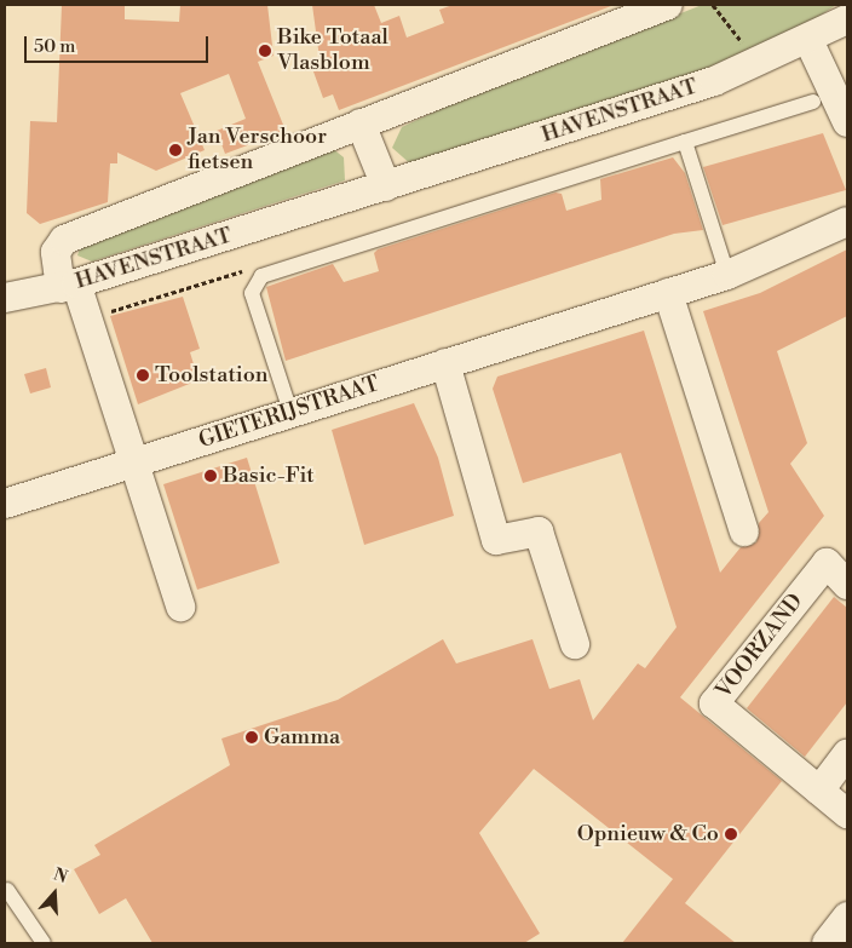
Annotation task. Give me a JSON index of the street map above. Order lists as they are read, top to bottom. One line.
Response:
{"streets":{"street":["HAVENSTRAAT","GIETERIJSTRAAT","VOORZAND"]},"places":["Bike Totaal Vlasblom","Jan Verschoor fietsen","Toolstation","Basic-Fit","Gamma","Opnieuw & Co"],"scale_bar":"50 m","north":"top"}
